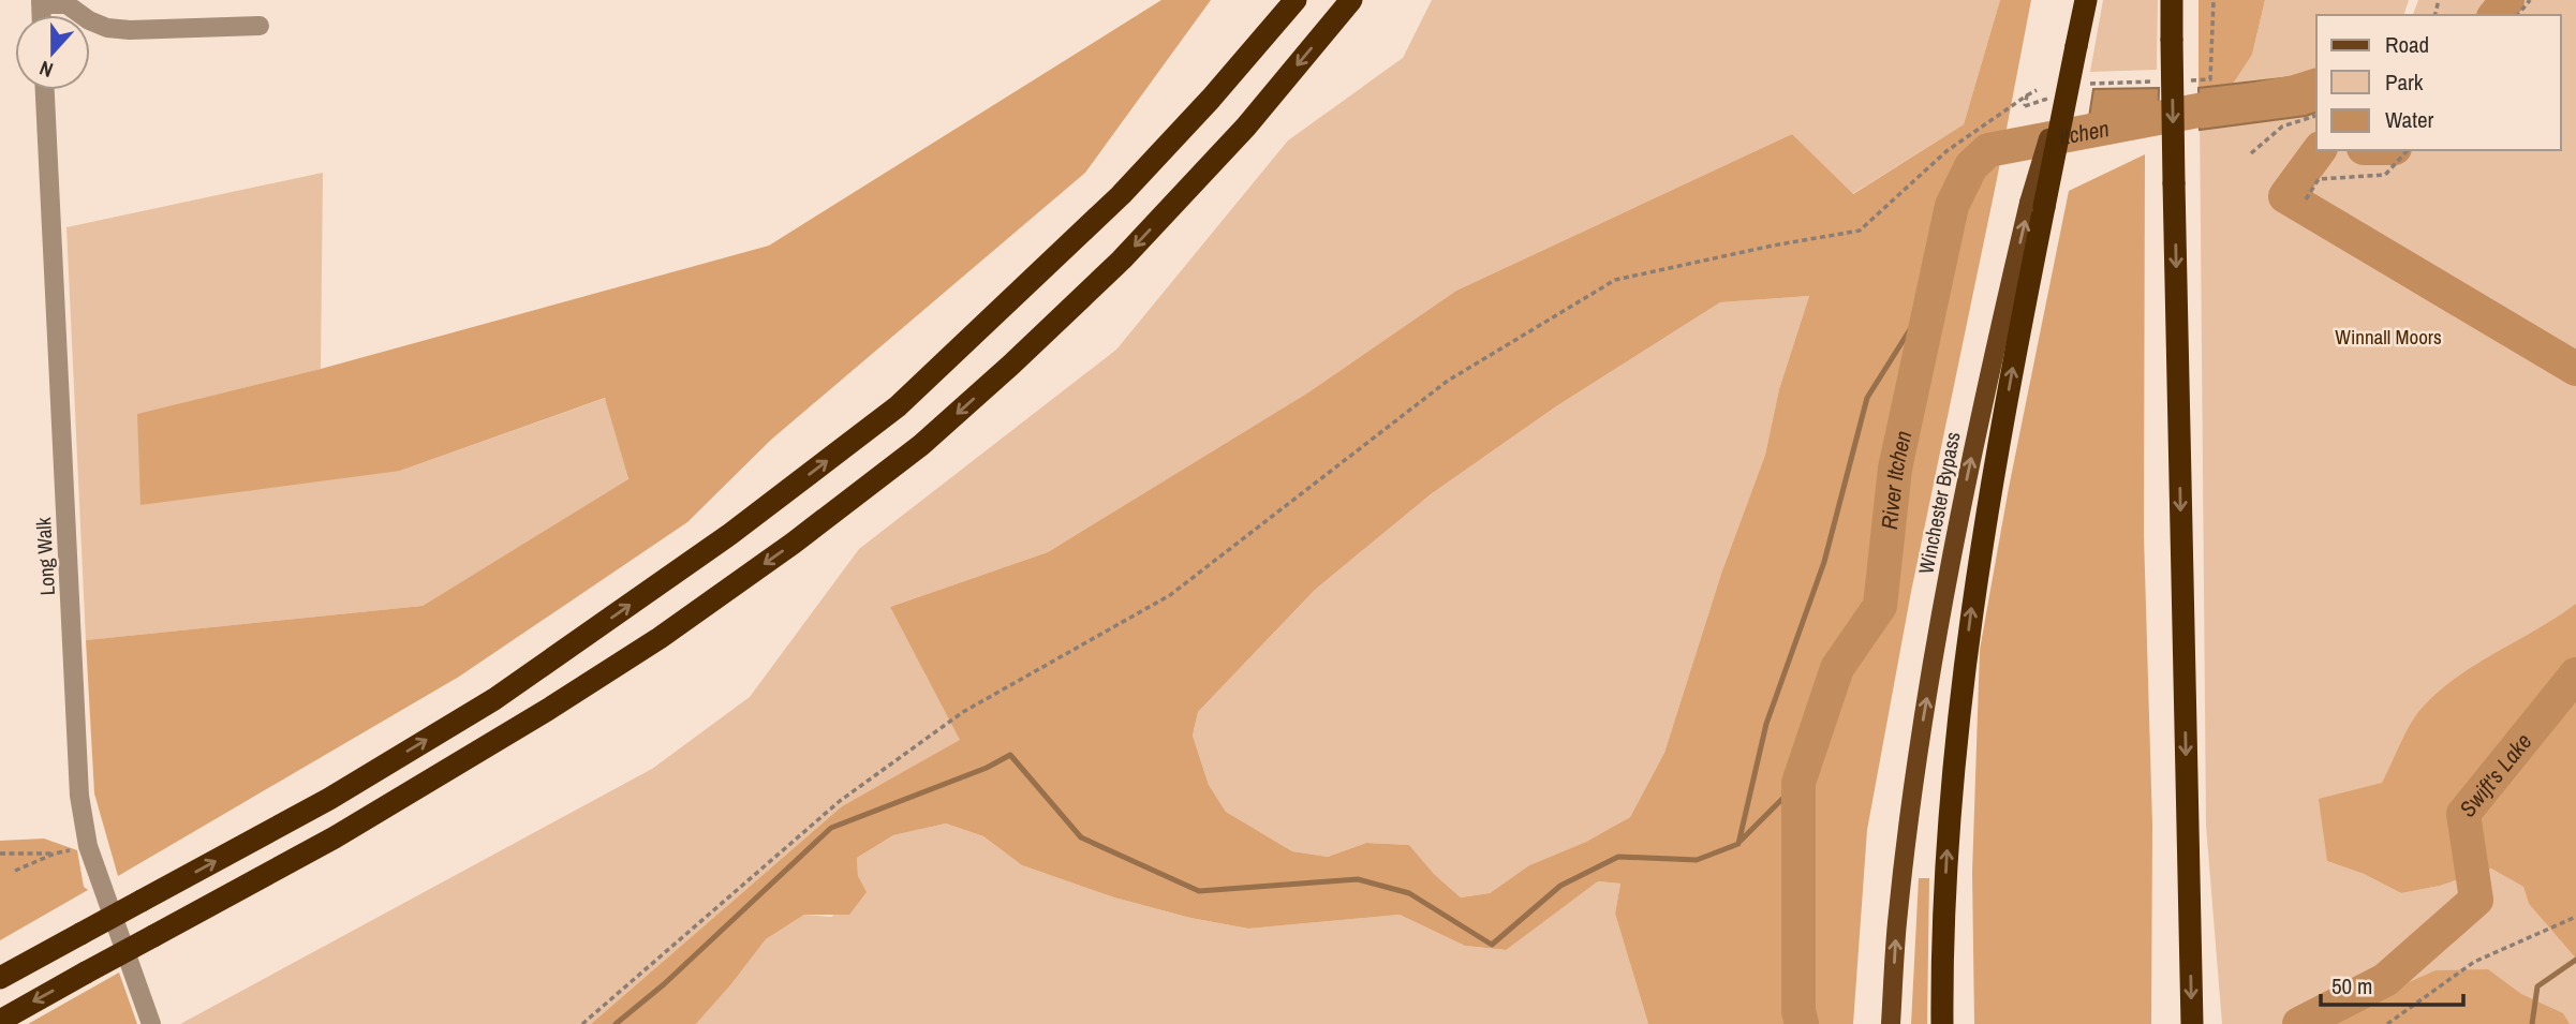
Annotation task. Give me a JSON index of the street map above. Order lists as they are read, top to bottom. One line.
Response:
{"streets":{"main road":["Winchester Bypass"],"street":["Long Walk"]},"one_way":["Winchester Bypass"],"water":["Itchen","River Itchen","Swift's Lake"],"parks":["Winnall Moors"],"legend":["Road","Park","Water"],"scale_bar":"50 m","north":"bottom"}
